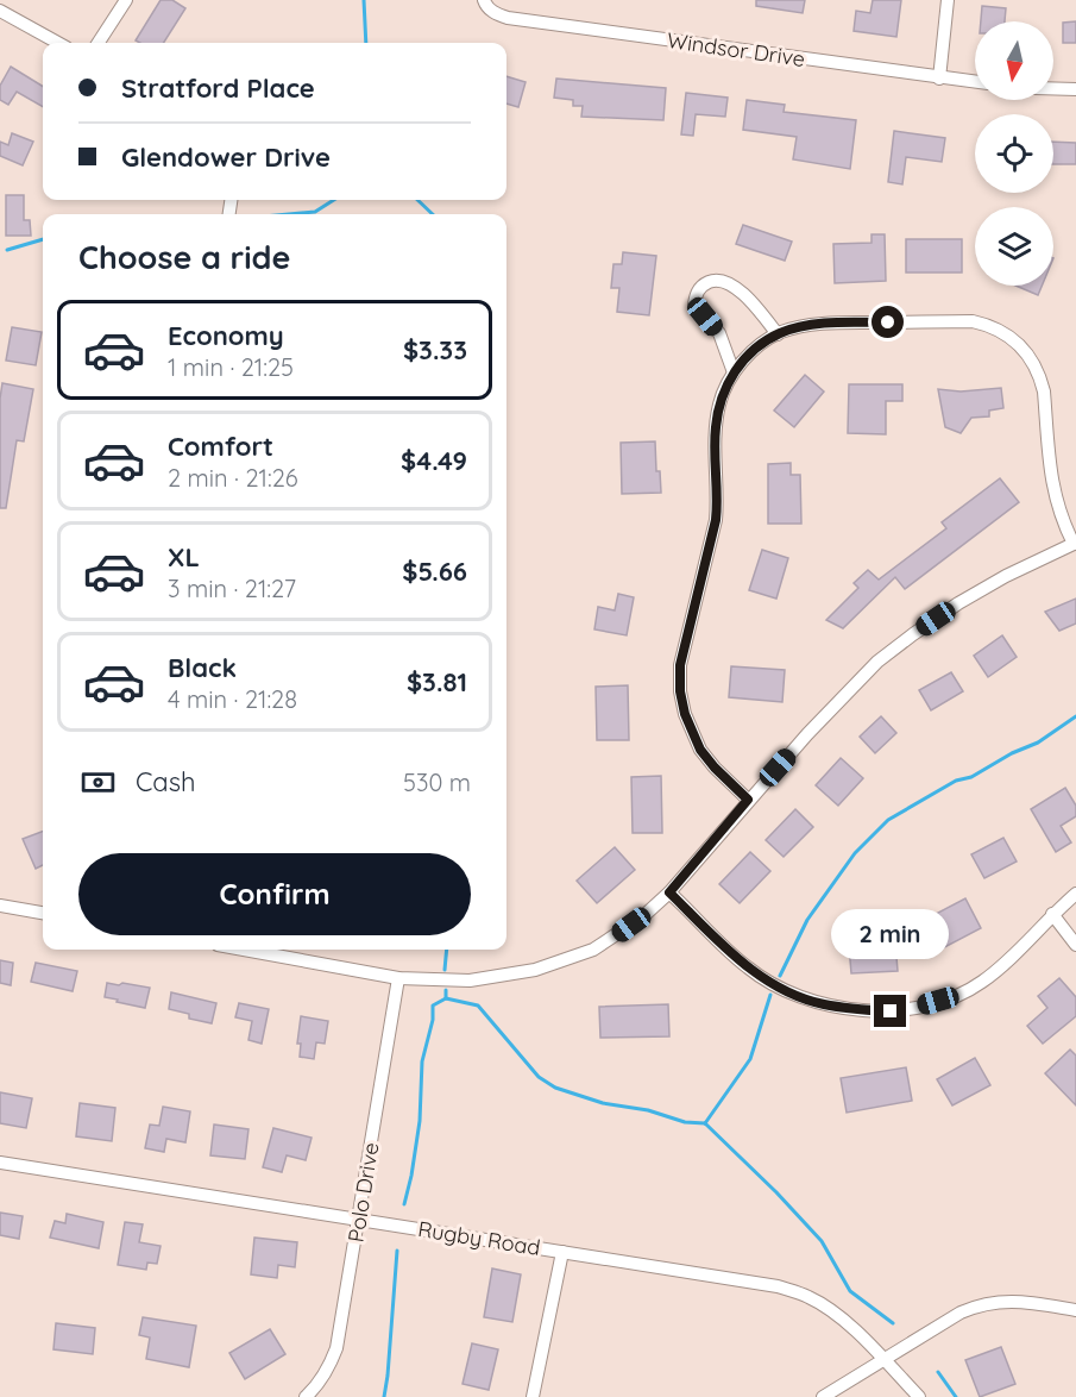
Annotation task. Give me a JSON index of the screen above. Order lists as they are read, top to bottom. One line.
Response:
{"streets":{"street":["Windsor Drive","Polo Drive","Rugby Road"]},"crossings":[["Polo Drive","Rugby Road"]],"north":"bottom","page":{"banner":["Stratford Place","Glendower Drive"],"heading":"Choose a ride","list":[{"name":"Economy","note":"1 min · 21:25","value":"$3.33"},{"name":"Comfort","note":"2 min · 21:26","value":"$4.49"},{"name":"XL","note":"3 min · 21:27","value":"$5.66"},{"name":"Black","note":"4 min · 21:28","value":"$3.81"}],"pay":["Cash","530 m"],"buttons":"Confirm","bubble":"2 min"}}
